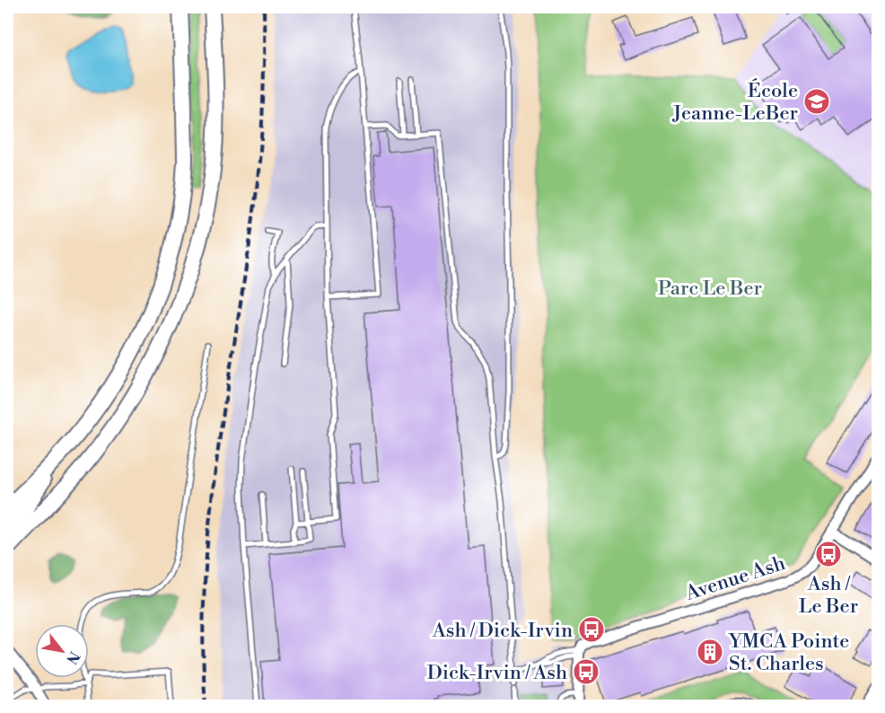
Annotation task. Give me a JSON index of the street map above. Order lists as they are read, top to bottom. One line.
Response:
{"streets":{"street":["Avenue Ash"]},"parks":["Parc Le Ber"],"places":{"school or university":["École Jeanne-LeBer"],"bus stop":["Ash / Le Ber","Ash / Dick-Irvin","Dick-Irvin / Ash"],"building":["YMCA Pointe St. Charles"]},"north":"bottom right"}
